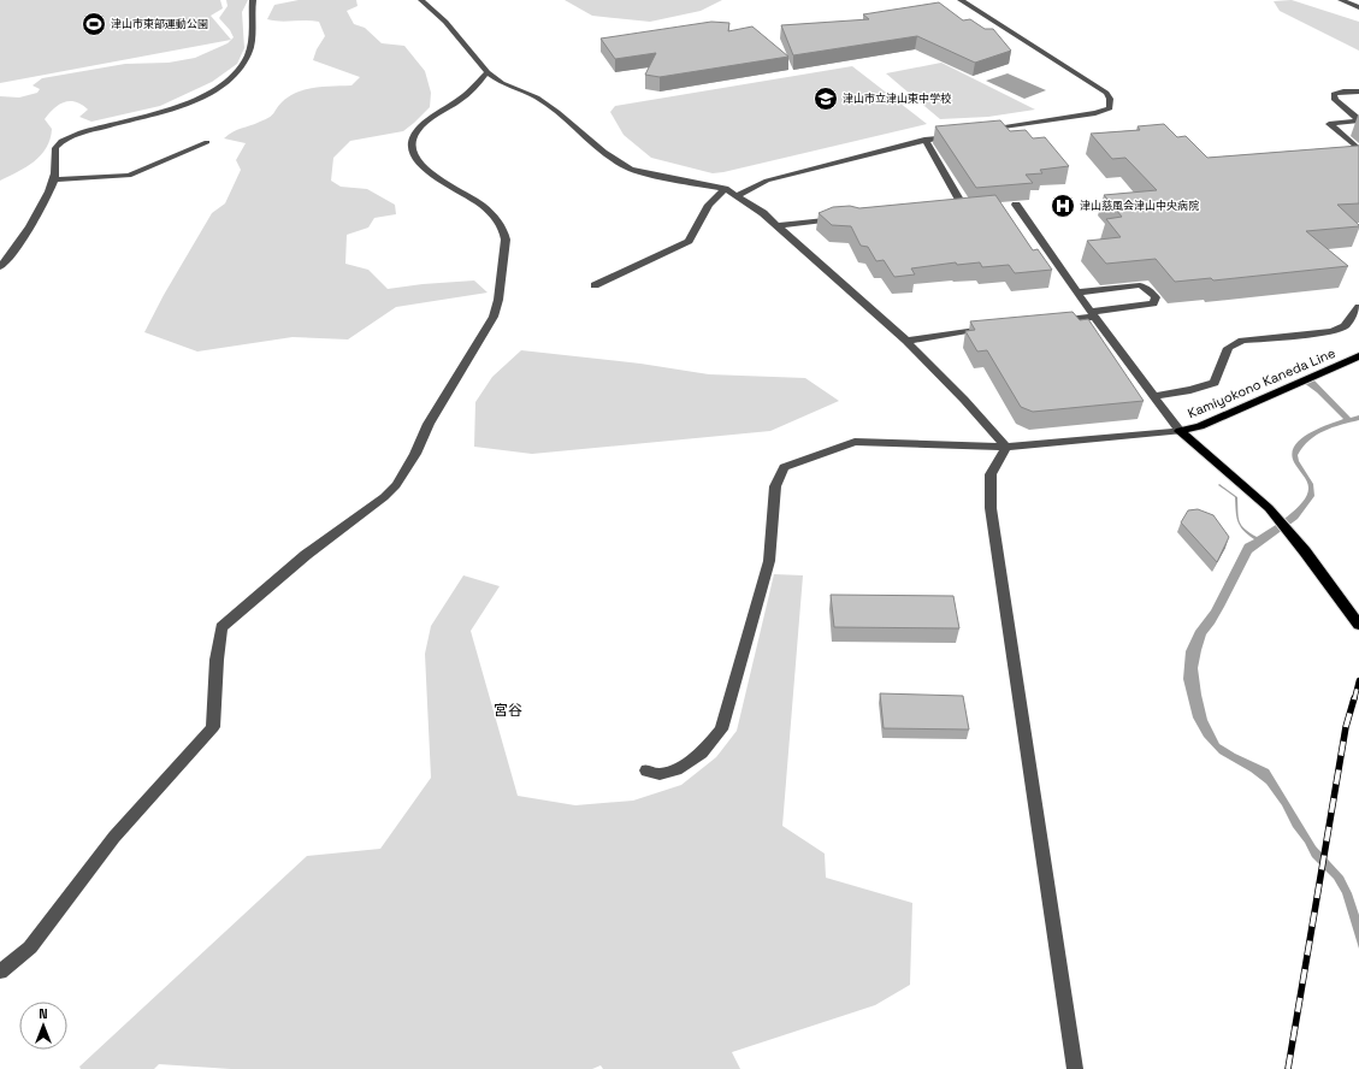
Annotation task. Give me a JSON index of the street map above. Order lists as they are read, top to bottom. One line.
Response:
{"streets":{"main road":["Kamiyokono Kaneda Line"]},"districts":["宮谷"],"places":{"sports":["津山市東部運動公園"],"school or university":["津山市立津山東中学校"],"hospital":["津山慈風会津山中央病院"]},"north":"top"}
